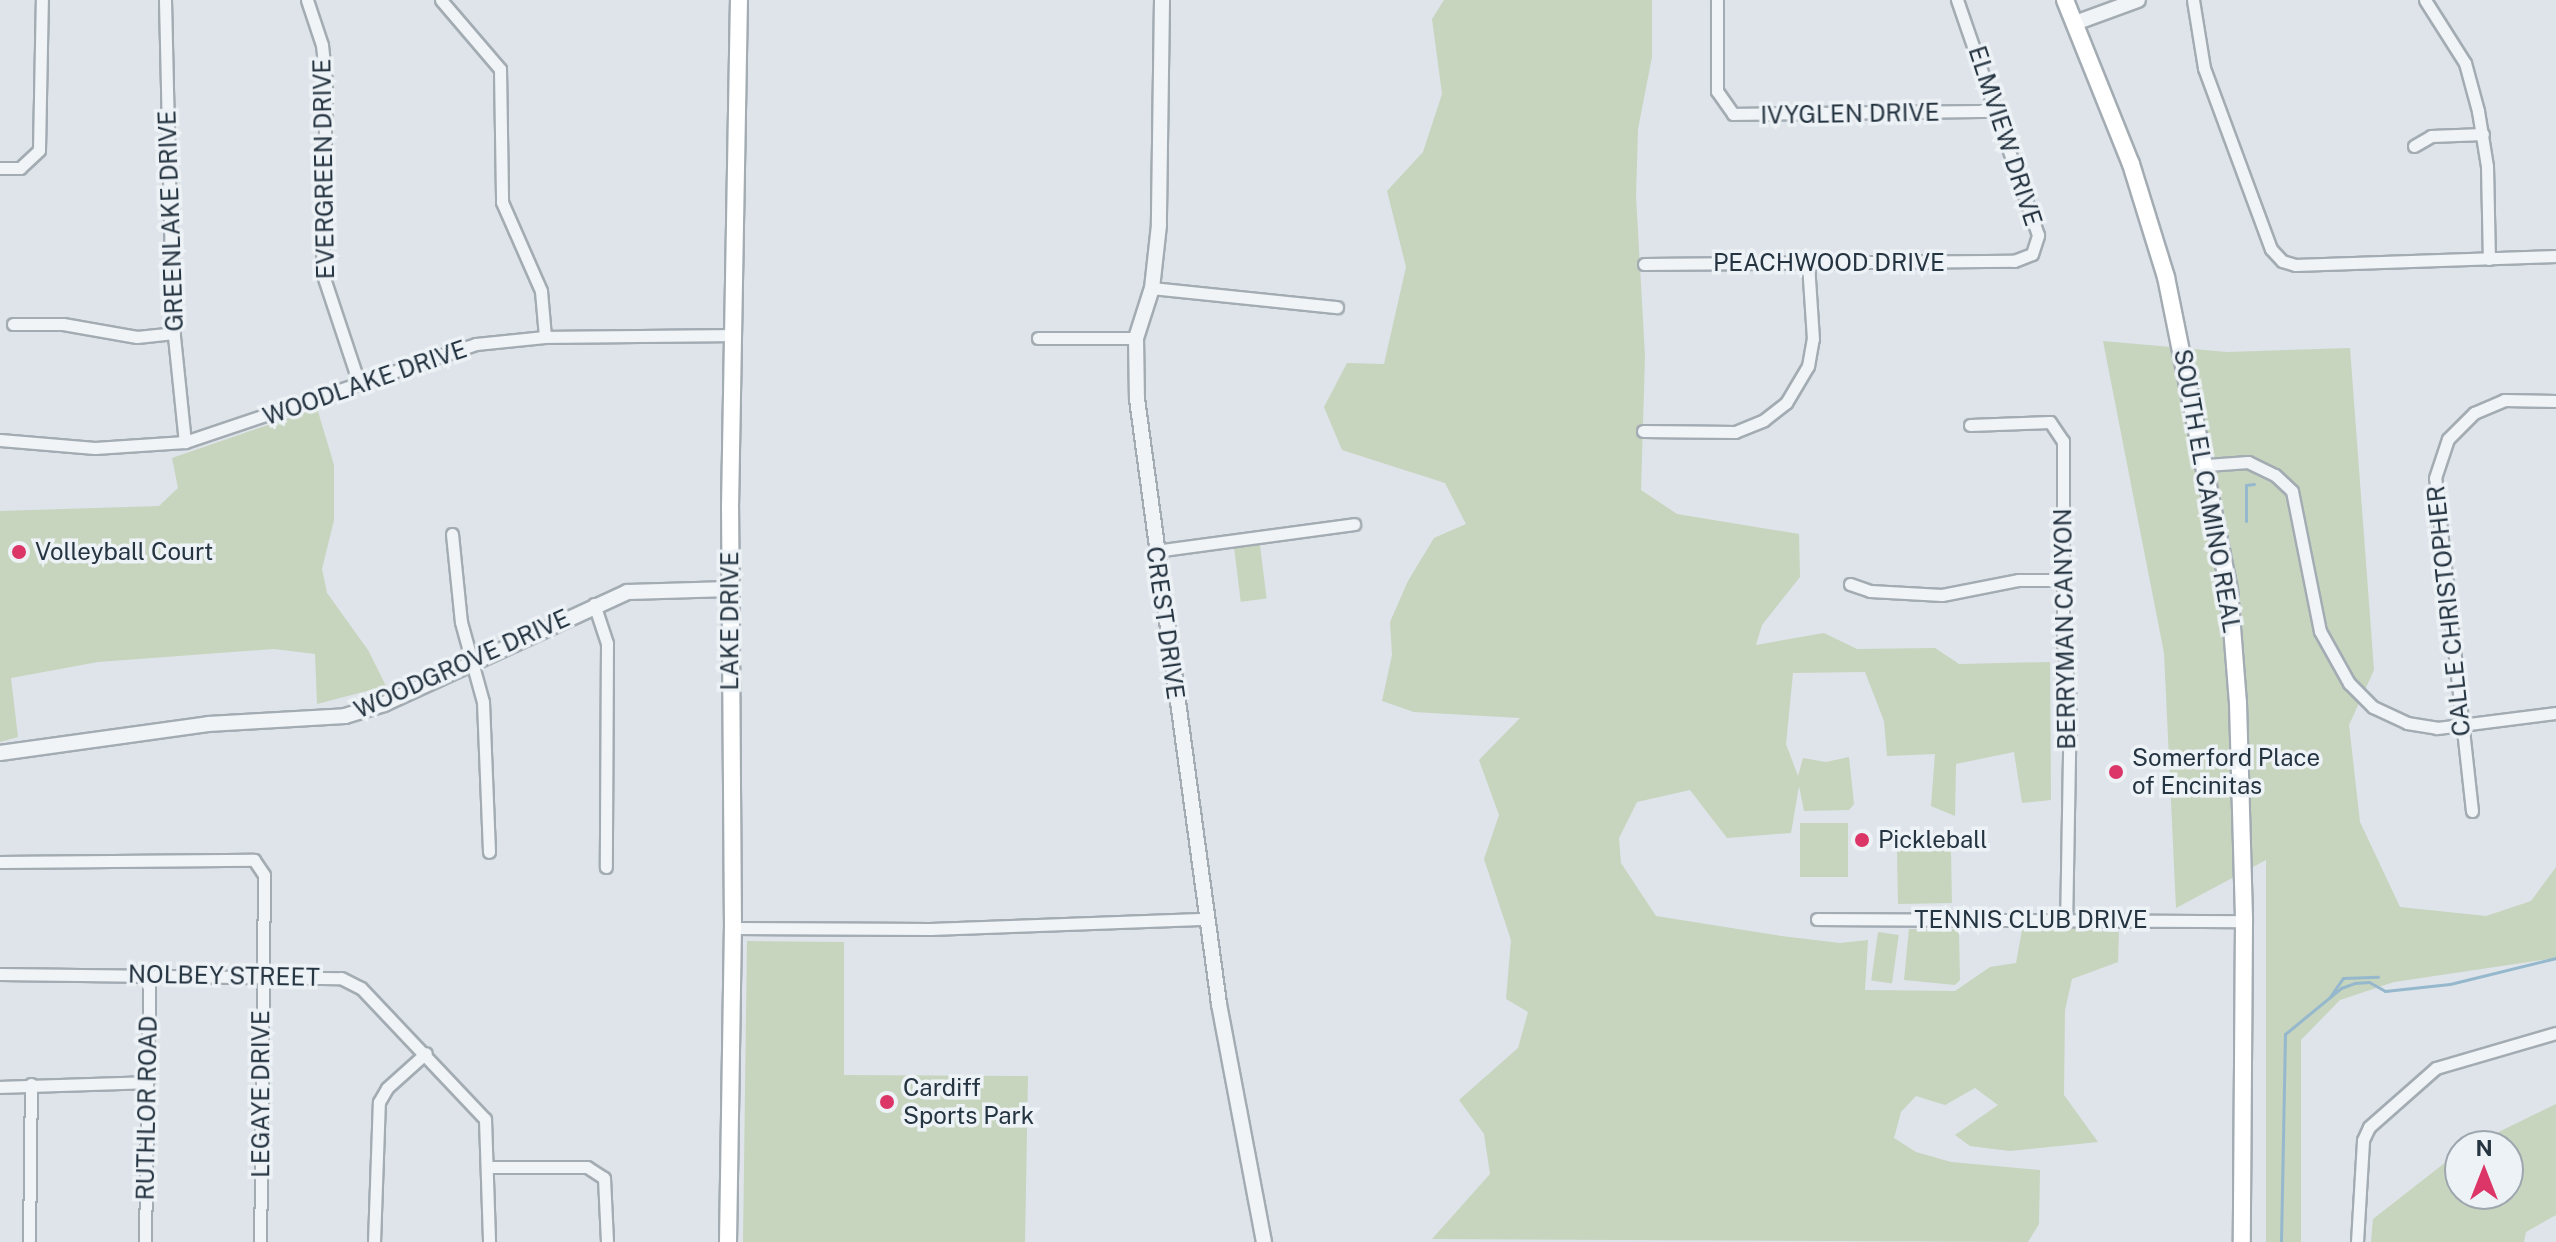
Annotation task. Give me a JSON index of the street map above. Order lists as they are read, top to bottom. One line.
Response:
{"streets":{"main road":["SOUTH EL CAMINO REAL","LAKE DRIVE"],"street":["IVYGLEN DRIVE","ELMVIEW DRIVE","EVERGREEN DRIVE","GREENLAKE DRIVE","PEACHWOOD DRIVE","WOODLAKE DRIVE","CALLE CHRISTOPHER","CREST DRIVE","BERRYMAN CANYON","WOODGROVE DRIVE","TENNIS CLUB DRIVE","NOLBEY STREET","LEGAYE DRIVE","RUTHLOR ROAD"]},"crossings":[["IVYGLEN DRIVE","ELMVIEW DRIVE"],["ELMVIEW DRIVE","PEACHWOOD DRIVE"],["EVERGREEN DRIVE","WOODLAKE DRIVE"],["GREENLAKE DRIVE","WOODLAKE DRIVE"],["WOODLAKE DRIVE","LAKE DRIVE"],["SOUTH EL CAMINO REAL","TENNIS CLUB DRIVE"],["LAKE DRIVE","WOODGROVE DRIVE"],["BERRYMAN CANYON","TENNIS CLUB DRIVE"],["NOLBEY STREET","LEGAYE DRIVE"],["NOLBEY STREET","RUTHLOR ROAD"]],"places":["Volleyball Court","Somerford Place of Encinitas","Pickleball","Cardiff Sports Park"],"north":"top"}
